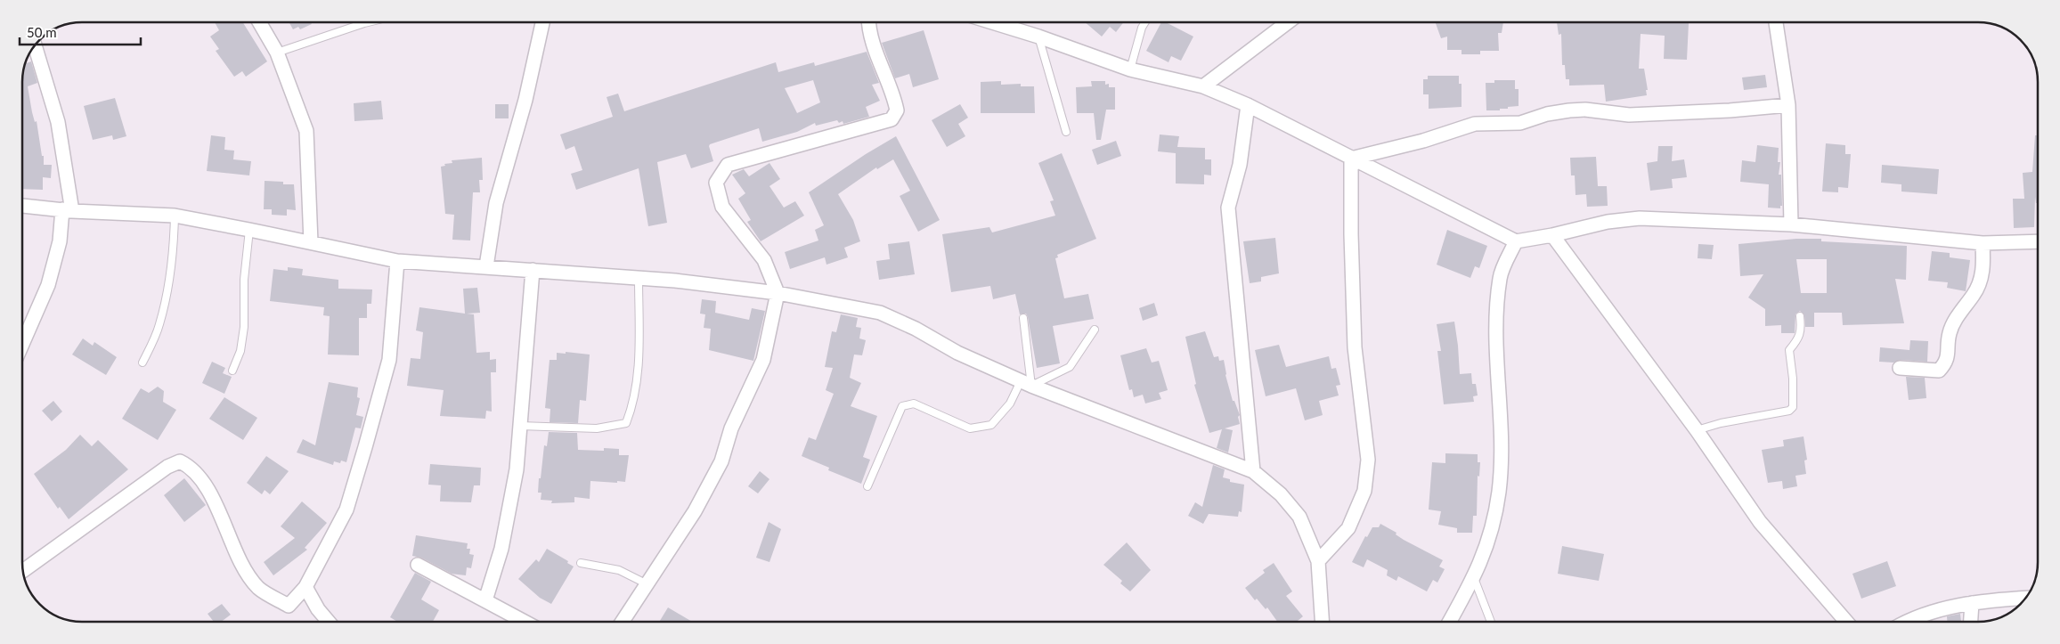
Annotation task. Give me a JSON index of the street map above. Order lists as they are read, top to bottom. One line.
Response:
{"scale_bar":"50 m"}
